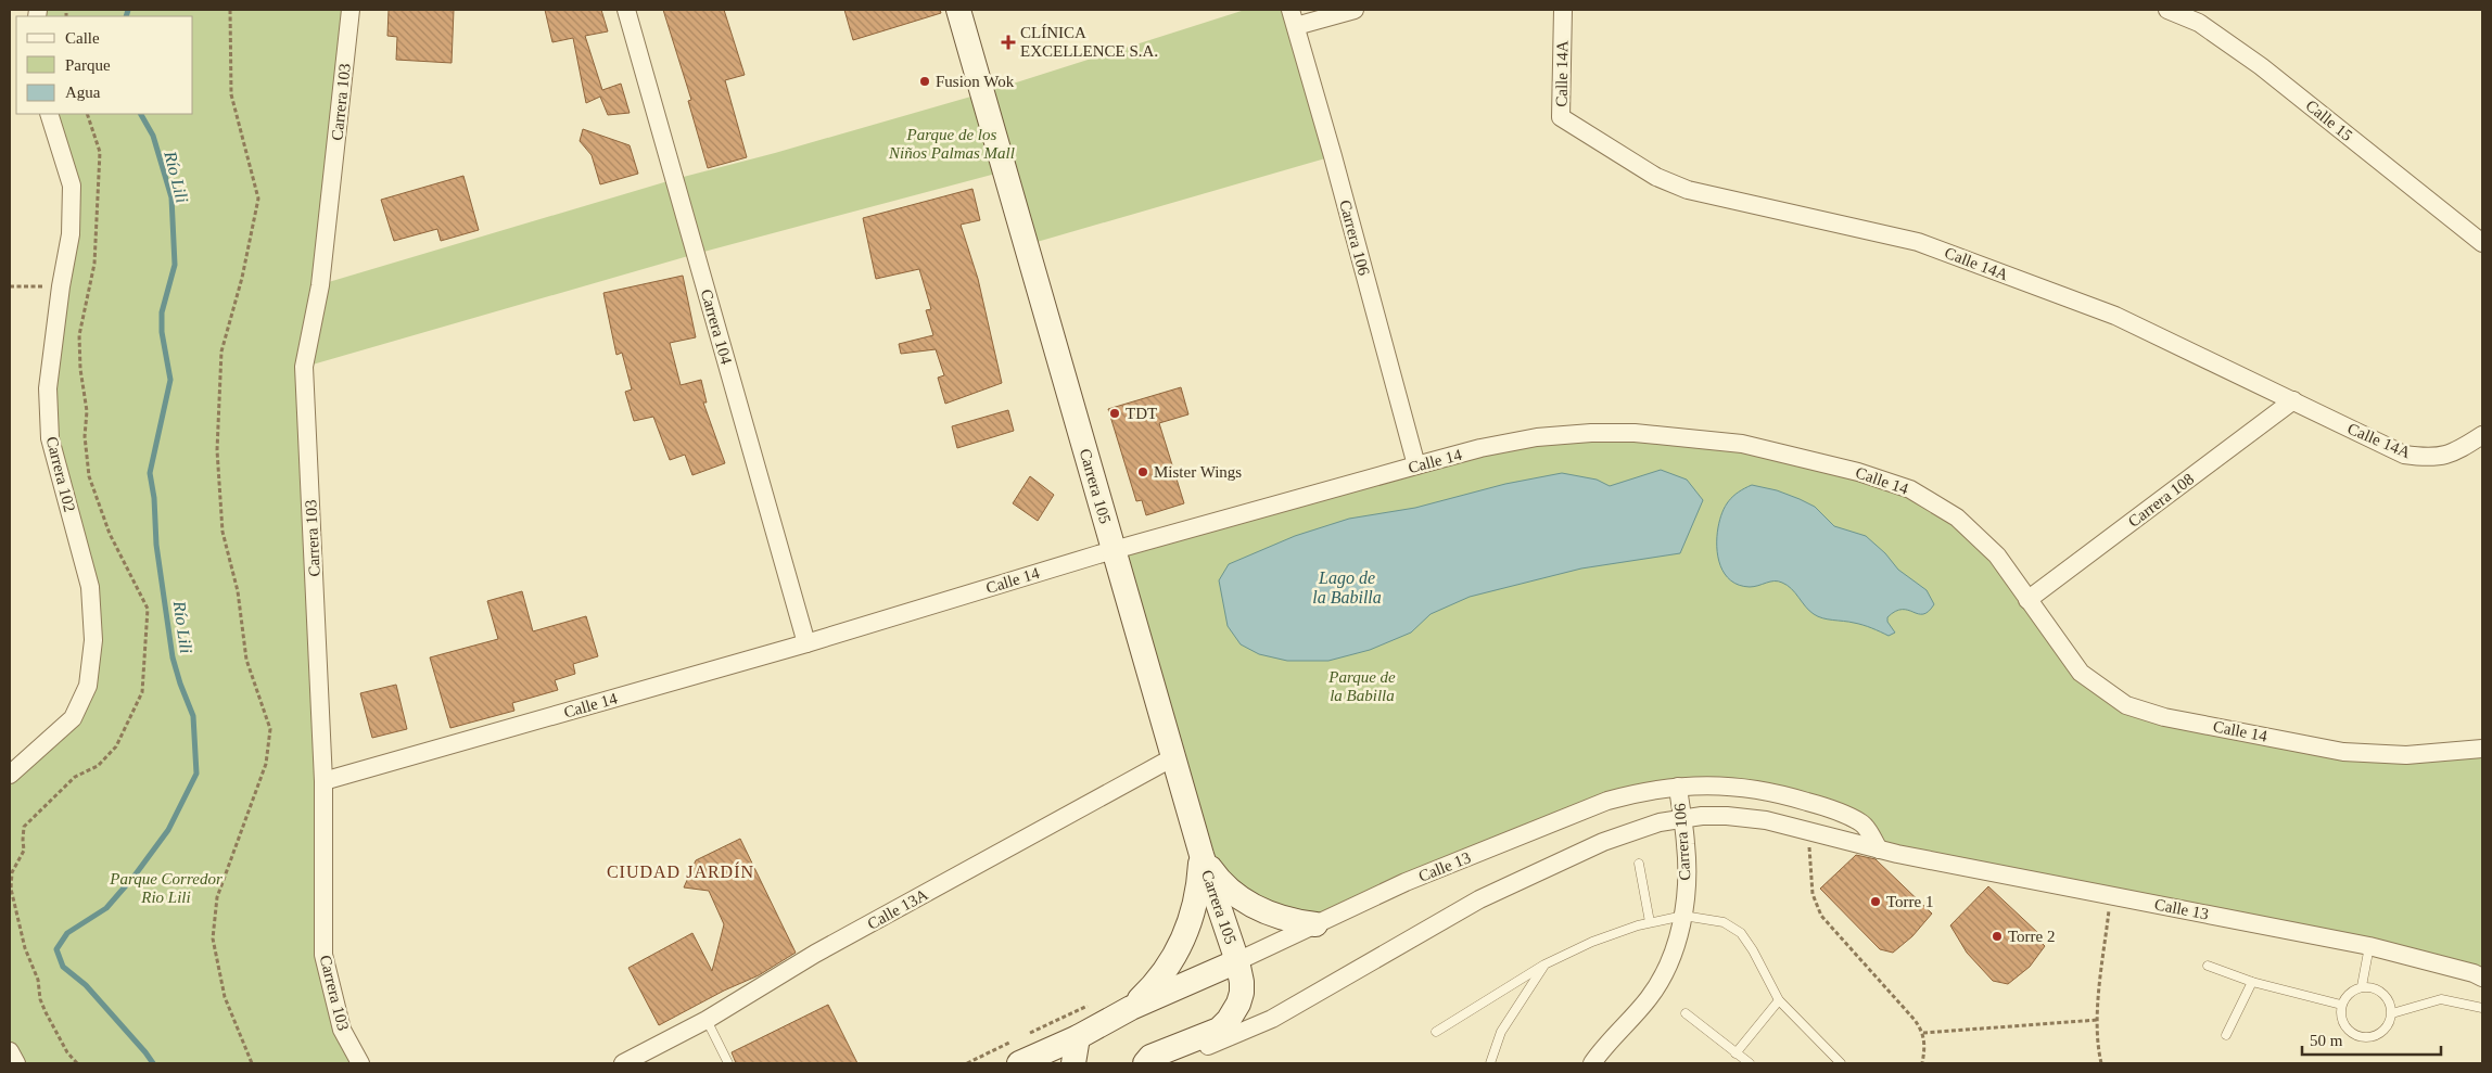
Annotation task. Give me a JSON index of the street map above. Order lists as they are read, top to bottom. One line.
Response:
{"streets":{"main road":["Carrera 105","Calle 13"],"street":["Calle 14A","Carrera 103","Calle 15","Carrera 106","Carrera 104","Calle 14","Carrera 102","Carrera 108","Calle 13A"]},"crossings":[["Calle 14A","Carrera 108"],["Carrera 103","Calle 14"],["Carrera 106","Calle 14"],["Carrera 106","Calle 13"],["Carrera 104","Calle 14"],["Calle 14","Carrera 105"],["Calle 14","Carrera 108"],["Carrera 105","Calle 13"],["Carrera 105","Calle 13A"]],"districts":["CIUDAD JARDÍN"],"water":["Río Lili","Lago de la Babilla"],"parks":["Parque de los Niños Palmas Mall","Parque de la Babilla","Parque Corredor Rio Lili"],"places":{"health":["CLÍNICA EXCELLENCE S.A."],"other":["Fusion Wok","TDT","Mister Wings","Torre 1","Torre 2"]},"legend":["Calle","Parque","Agua"],"scale_bar":"50 m"}
